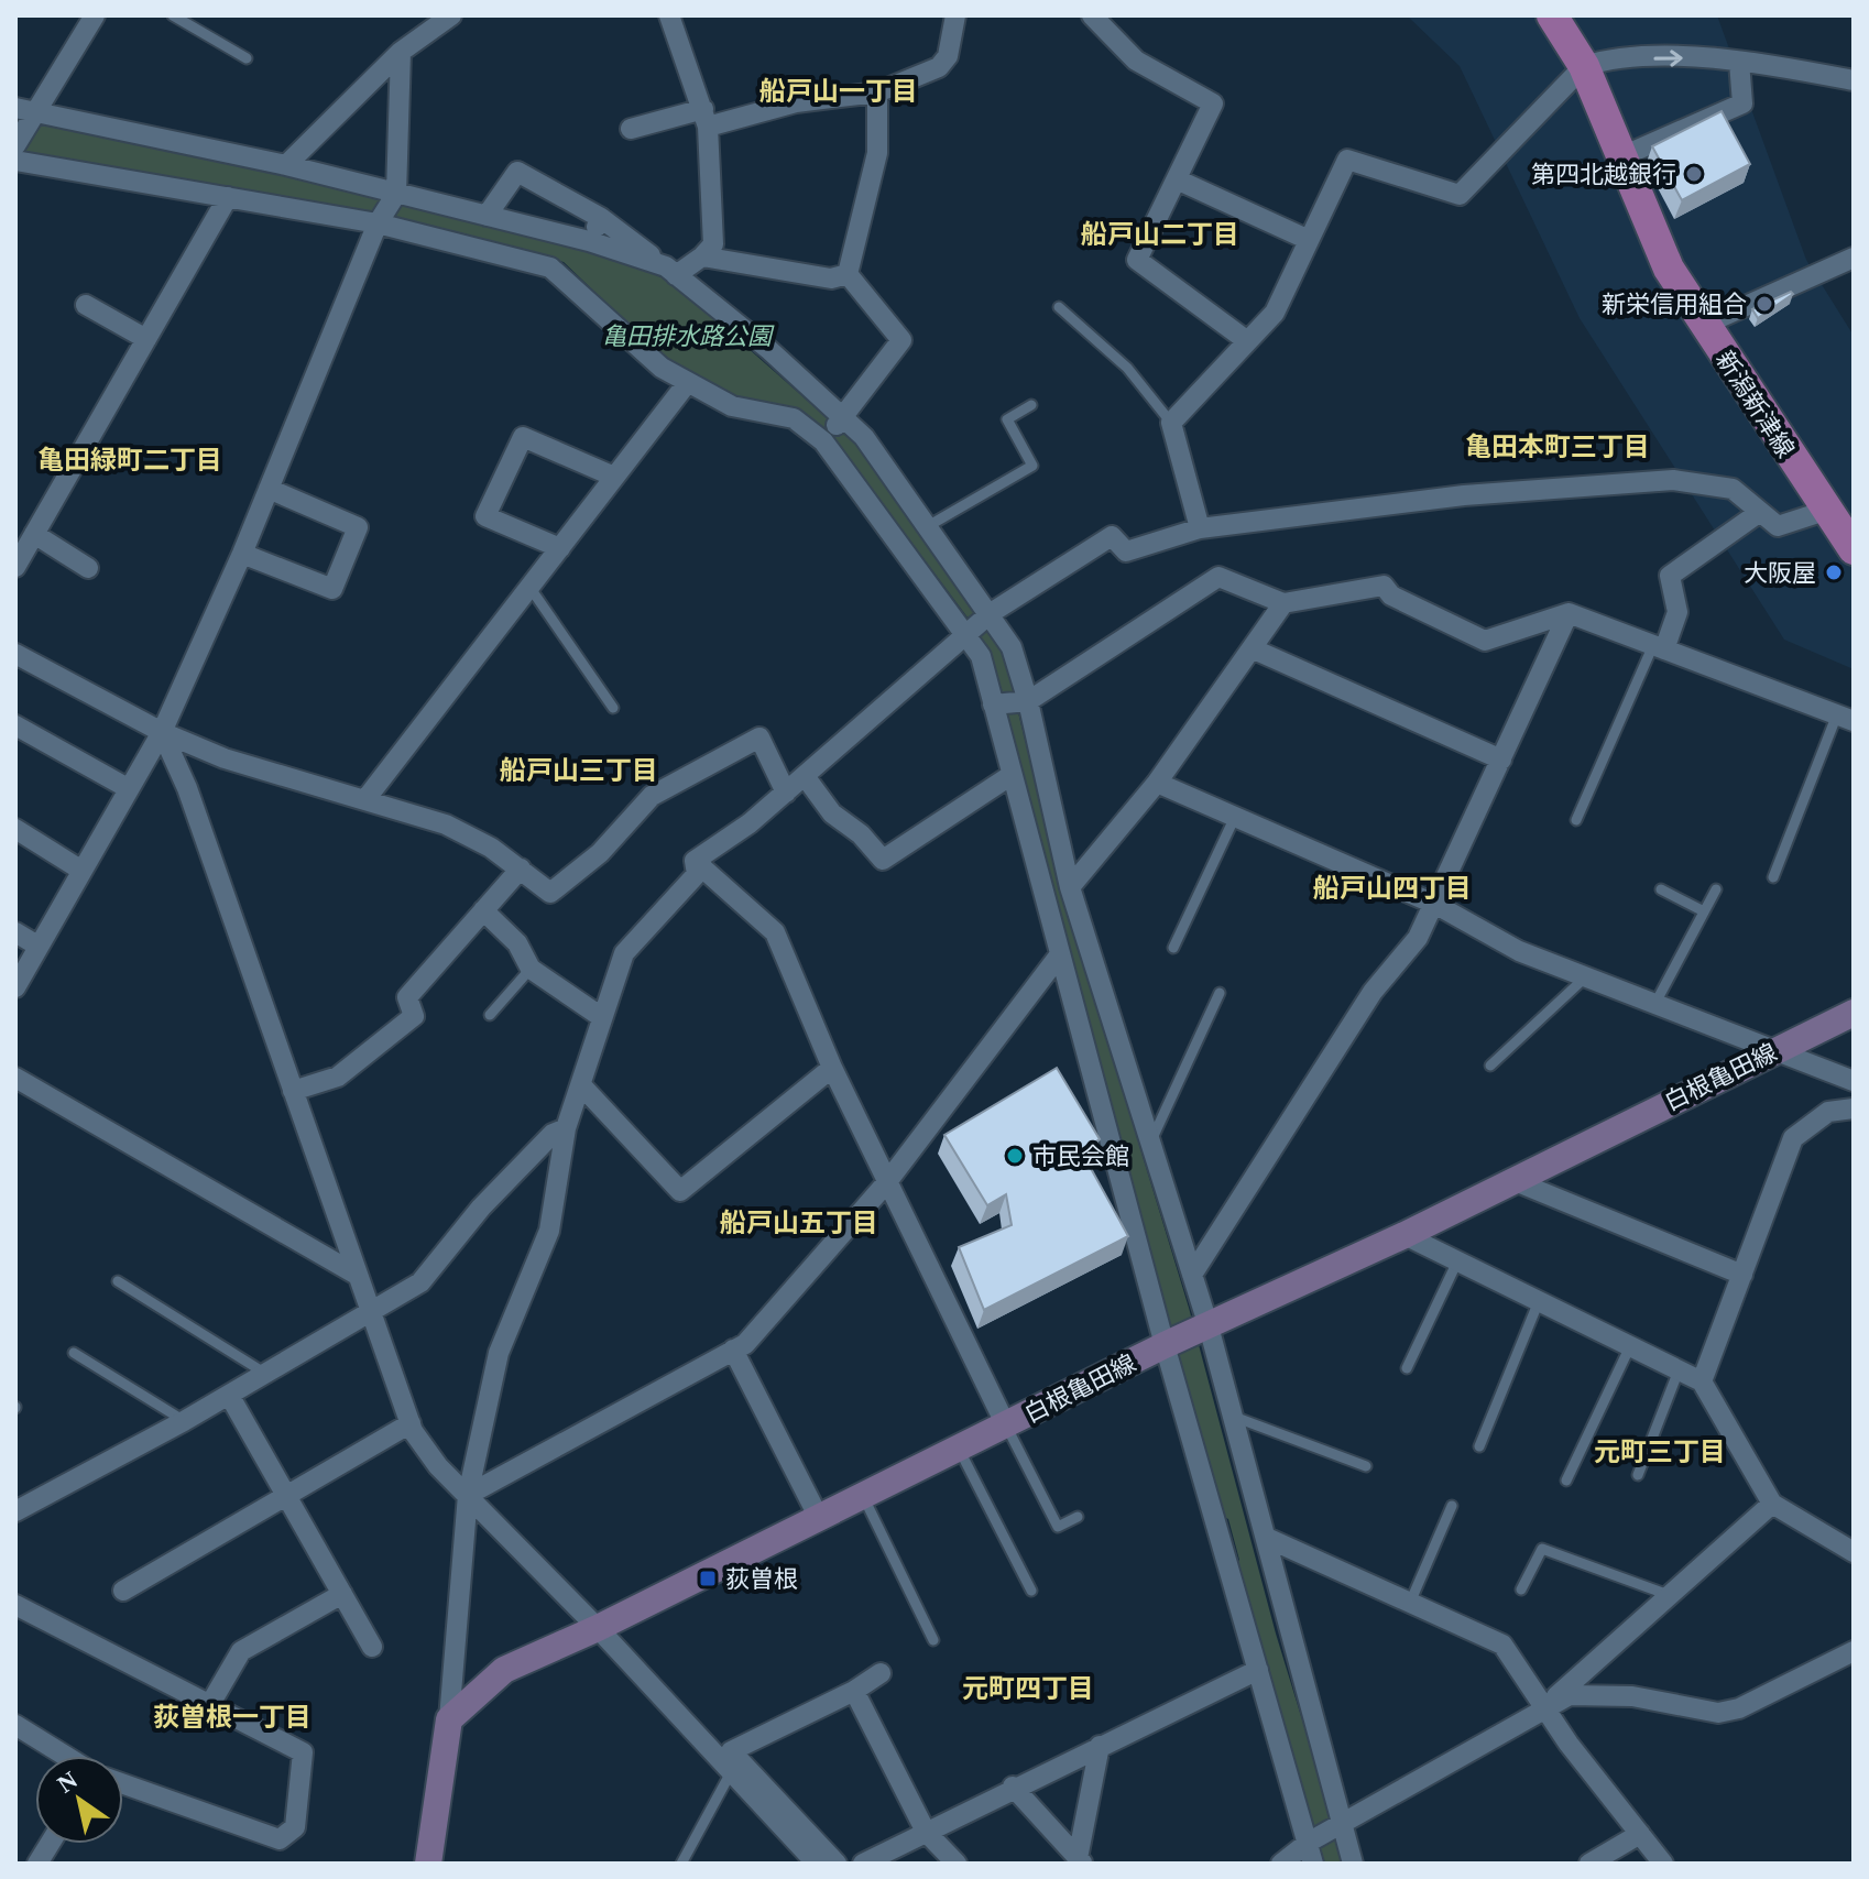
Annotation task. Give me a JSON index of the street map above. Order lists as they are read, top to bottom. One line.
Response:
{"streets":{"main road":["新潟新津線","白根亀田線"]},"districts":["船戸山一丁目","船戸山二丁目","亀田本町三丁目","亀田緑町二丁目","船戸山三丁目","船戸山四丁目","船戸山五丁目","元町三丁目","元町四丁目","荻曽根一丁目"],"parks":["亀田排水路公園"],"places":{"other":["第四北越銀行","新栄信用組合","大阪屋","市民会館"],"transit":["荻曽根"]},"north":"top left"}
